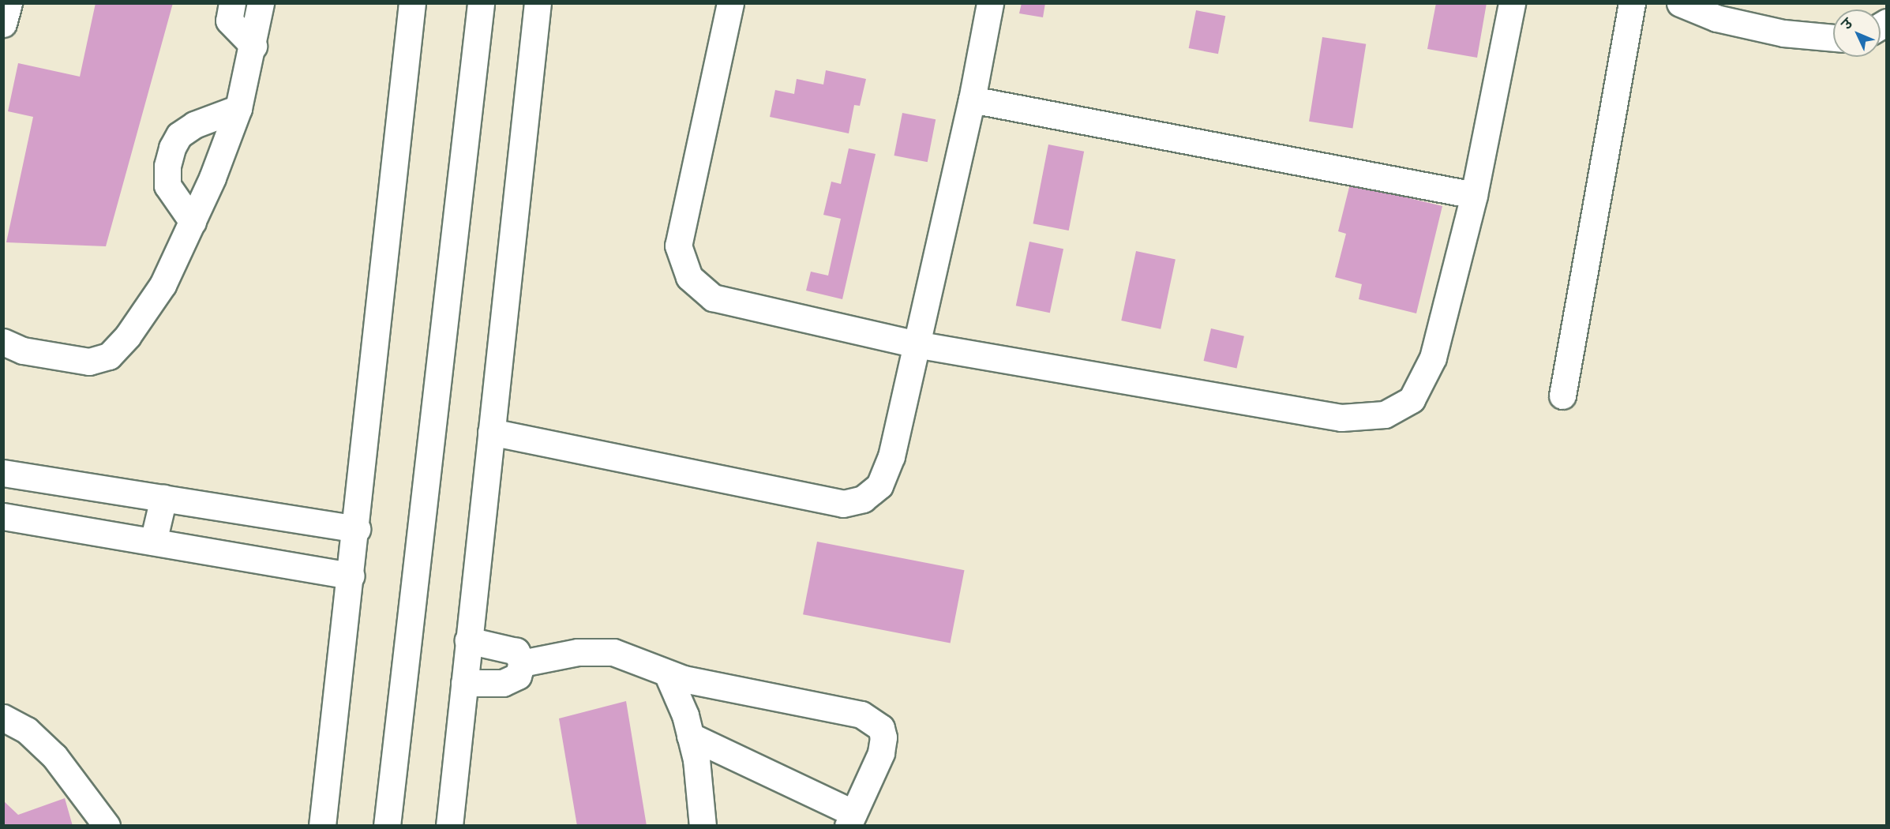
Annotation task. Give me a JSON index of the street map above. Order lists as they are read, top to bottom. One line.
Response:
{"north":"top left"}
